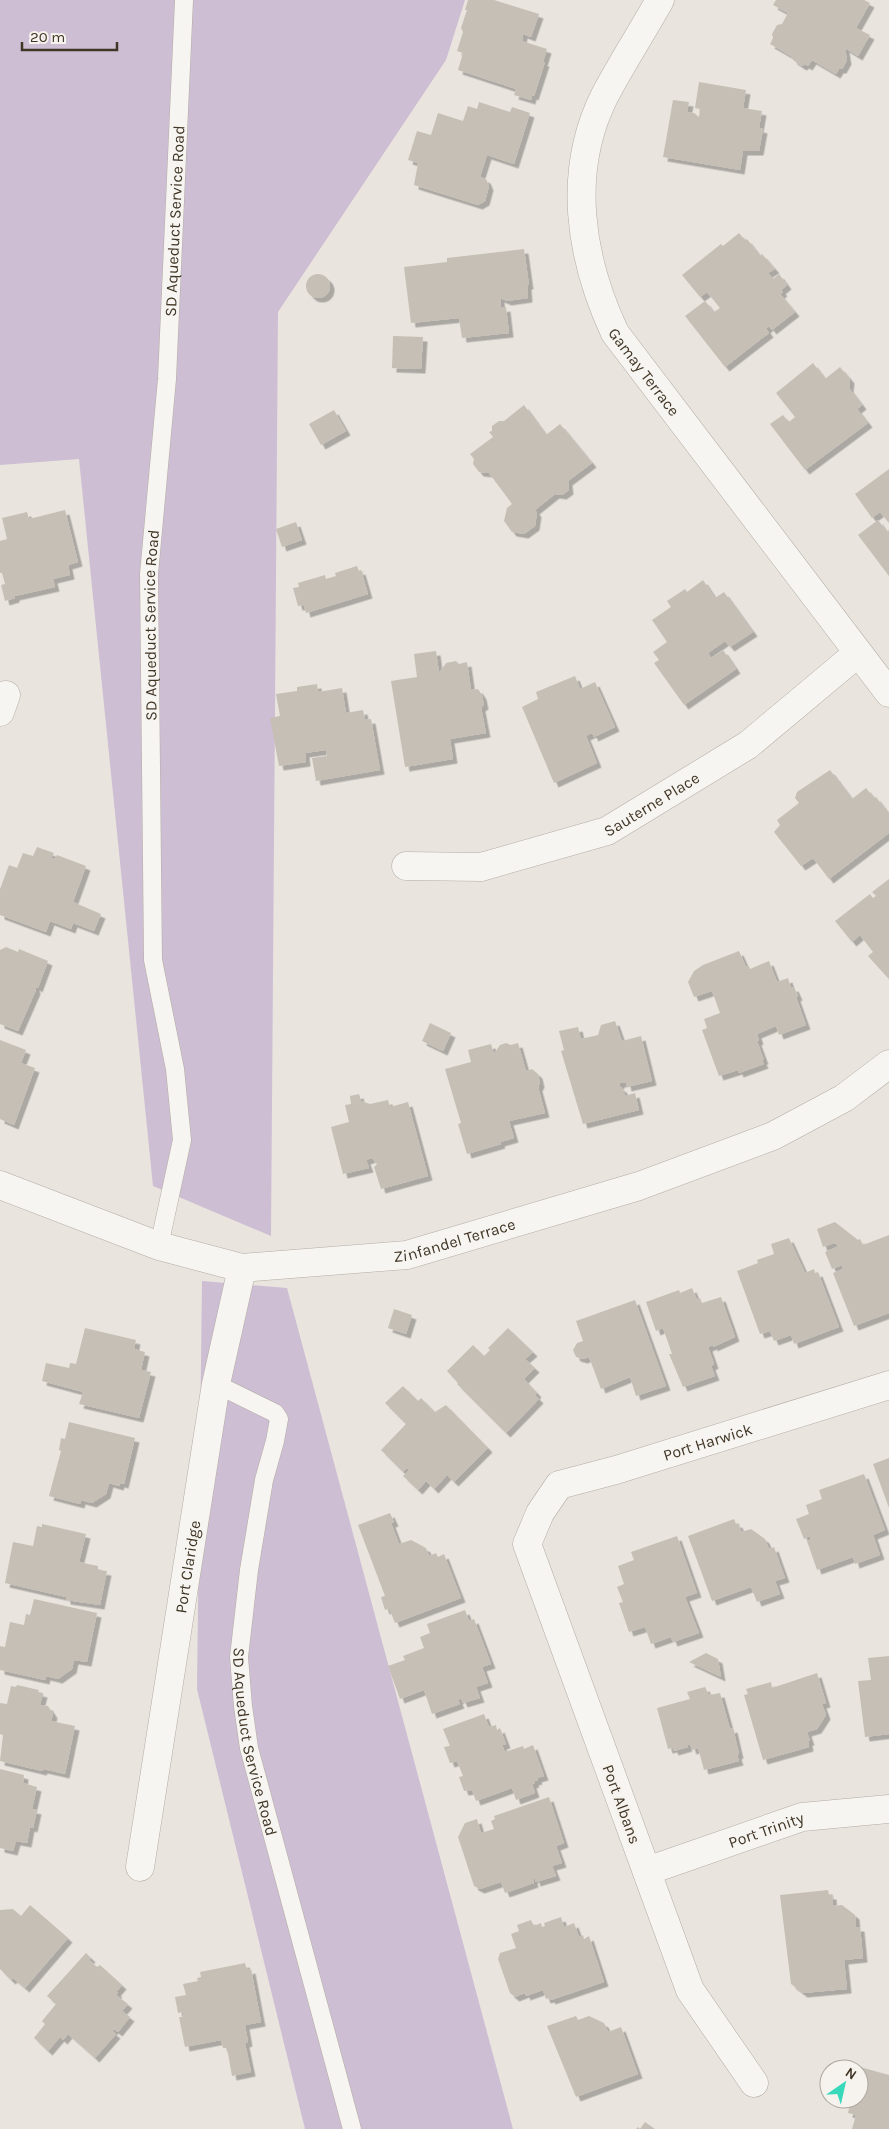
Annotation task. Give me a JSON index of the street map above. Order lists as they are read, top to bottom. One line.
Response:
{"streets":{"street":["Gamay Terrace","Sauterne Place","Zinfandel Terrace","Port Harwick","Port Claridge","Port Albans","Port Trinity"],"lane":["SD Aqueduct Service Road"]},"crossings":[["SD Aqueduct Service Road","Zinfandel Terrace"],["SD Aqueduct Service Road","Port Claridge"],["Gamay Terrace","Sauterne Place"],["Zinfandel Terrace","Port Claridge"],["Port Harwick","Port Albans"],["Port Albans","Port Trinity"]],"scale_bar":"20 m","north":"top right"}
